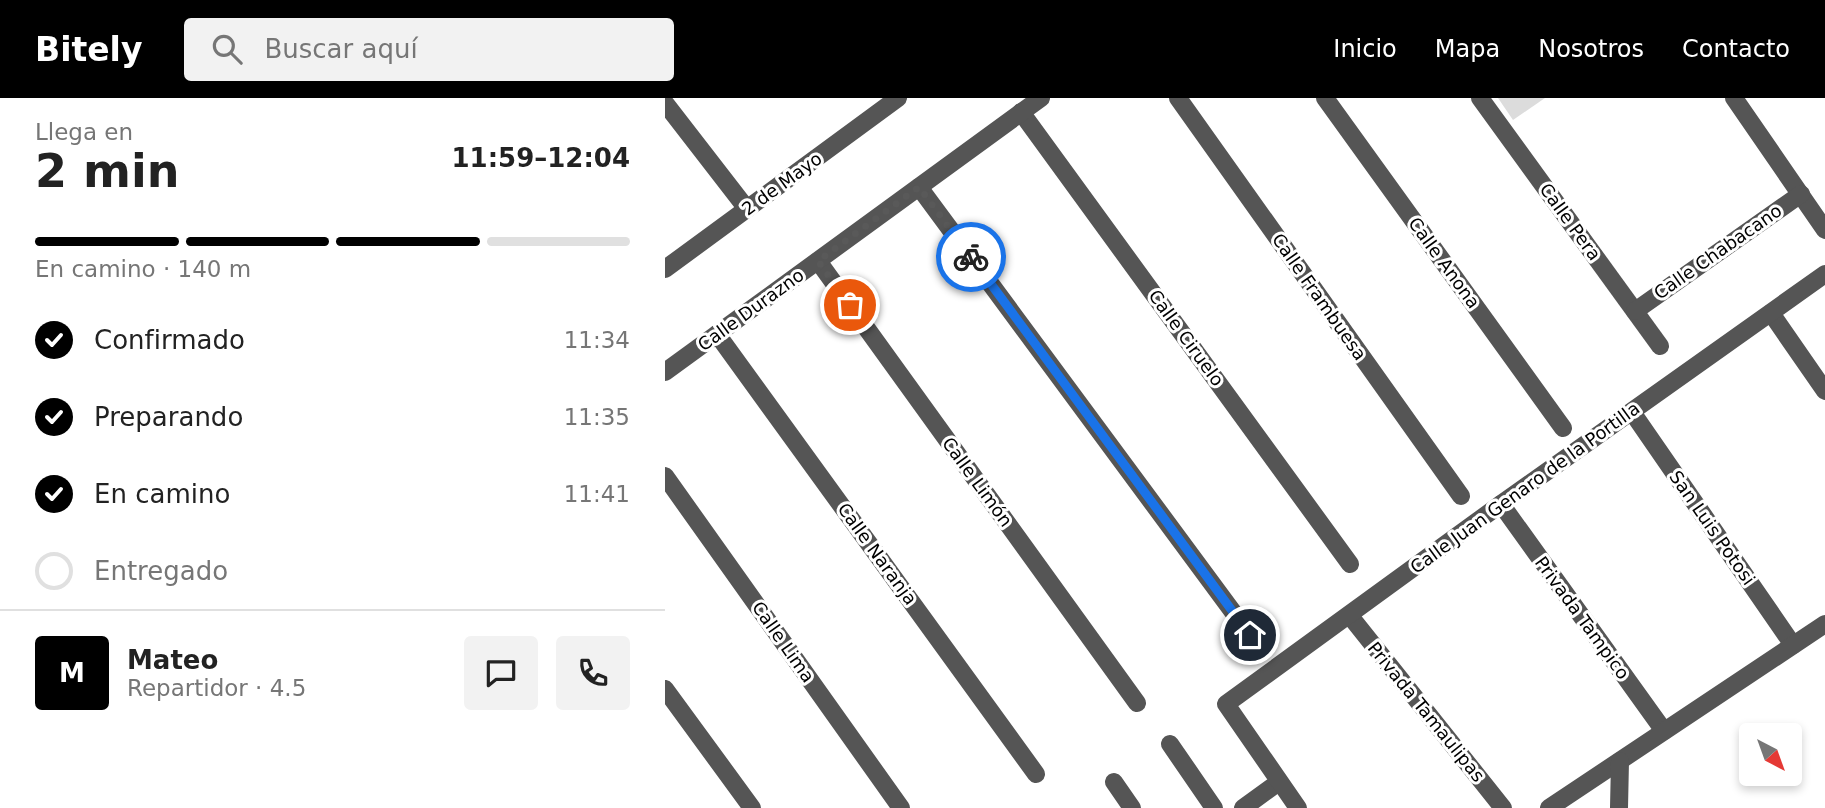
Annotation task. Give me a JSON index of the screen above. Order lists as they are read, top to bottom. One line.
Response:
{"streets":{"street":["2 de Mayo","Calle Pera","Calle Chabacano","Calle Anona","Calle Frambuesa","Calle Durazno","Calle Ciruelo","Calle Limón","Calle Juan Genaro de la Portilla","San Luis Potosi","Calle Naranja","Privada Tampico","Calle Lima","Privada Tamaulipas"]},"crossings":[["Calle Pera","Calle Chabacano"],["Calle Durazno","Calle Ciruelo"],["Calle Durazno","Calle Limón"],["Calle Durazno","Calle Naranja"],["Calle Juan Genaro de la Portilla","San Luis Potosi"],["Calle Juan Genaro de la Portilla","Privada Tampico"],["Calle Juan Genaro de la Portilla","Privada Tamaulipas"]],"north":"bottom right","page":{"header":"Bitely","search":"Buscar aquí","nav":["Inicio","Mapa","Nosotros","Contacto"],"heading":["2 min","Llega en","11:59–12:04"],"panel":["Mateo","Repartidor · 4.5"],"bar":"En camino · 140 m","list":[["Confirmado","11:34"],["Preparando","11:35"],["En camino","11:41"],"Entregado"],"round":"M"}}
